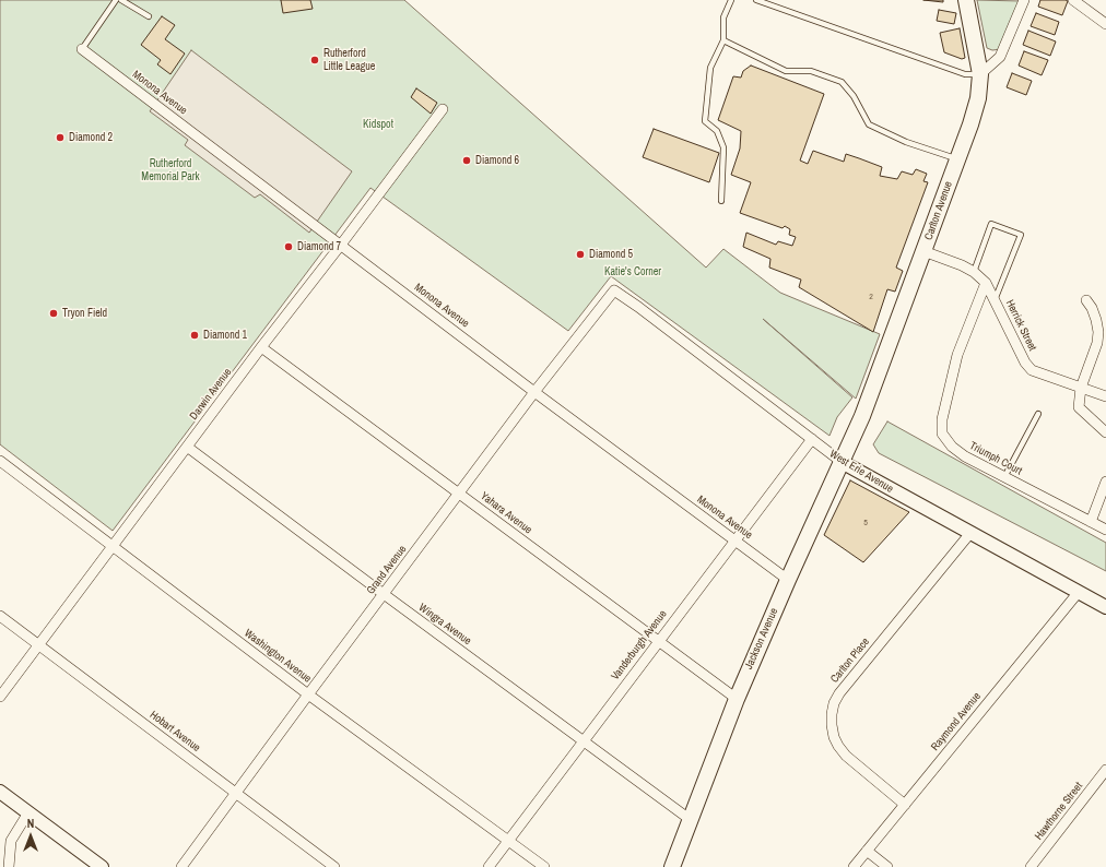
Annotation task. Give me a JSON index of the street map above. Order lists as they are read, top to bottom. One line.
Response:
{"streets":{"main road":["Carlton Avenue","Jackson Avenue"],"street":["Monona Avenue","Herrick Street","Darwin Avenue","Triumph Court","West Erie Avenue","Yahara Avenue","Grand Avenue","Wingra Avenue","Vanderburgh Avenue","Washington Avenue","Carlton Place","Raymond Avenue","Hobart Avenue","Hawthorne Street"]},"crossings":[["Monona Avenue","Darwin Avenue"],["Monona Avenue","Grand Avenue"],["Monona Avenue","Jackson Avenue"],["Monona Avenue","Vanderburgh Avenue"],["Carlton Avenue","Herrick Street"],["Carlton Avenue","Jackson Avenue"],["Herrick Street","Triumph Court"],["Darwin Avenue","Yahara Avenue"],["Darwin Avenue","Wingra Avenue"],["Darwin Avenue","Washington Avenue"],["Darwin Avenue","Hobart Avenue"],["West Erie Avenue","Grand Avenue"],["West Erie Avenue","Jackson Avenue"],["West Erie Avenue","Vanderburgh Avenue"],["West Erie Avenue","Carlton Place"],["West Erie Avenue","Raymond Avenue"],["Yahara Avenue","Grand Avenue"],["Yahara Avenue","Jackson Avenue"],["Yahara Avenue","Vanderburgh Avenue"],["Grand Avenue","Wingra Avenue"],["Grand Avenue","Washington Avenue"],["Grand Avenue","Hobart Avenue"],["Wingra Avenue","Jackson Avenue"],["Wingra Avenue","Vanderburgh Avenue"],["Vanderburgh Avenue","Washington Avenue"],["Carlton Place","Raymond Avenue"]],"parks":["Kidspot","Rutherford Memorial Park","Katie's Corner"],"places":["Rutherford Little League","Diamond 2","Diamond 6","Diamond 7","Diamond 5","Tryon Field","Diamond 1"],"house_numbers":["2","5"],"north":"top"}
